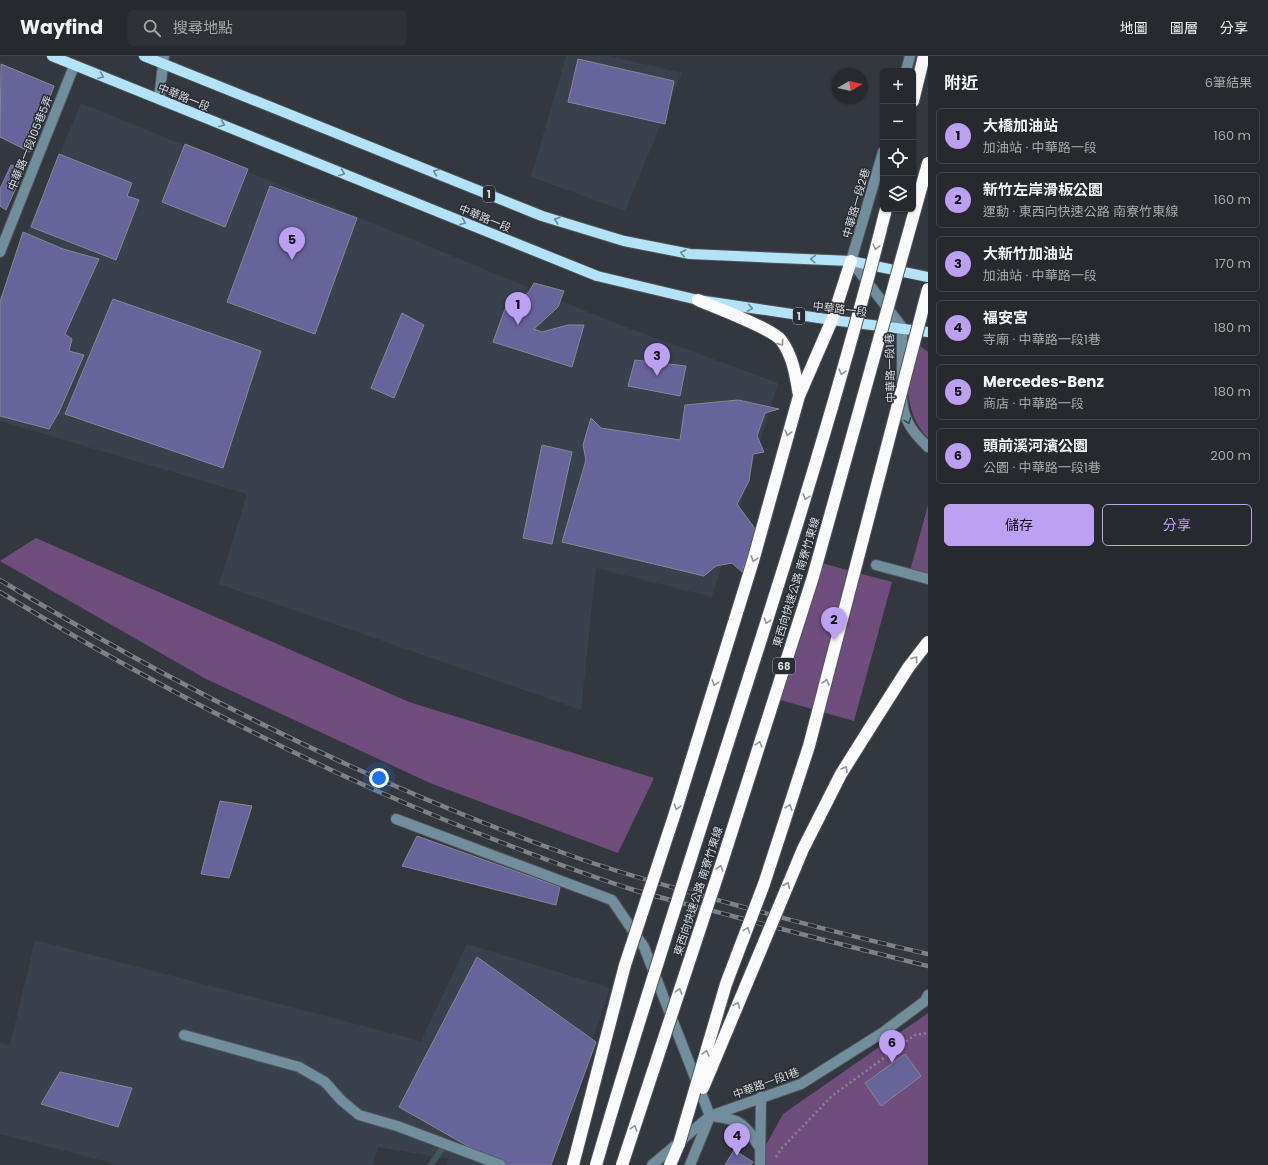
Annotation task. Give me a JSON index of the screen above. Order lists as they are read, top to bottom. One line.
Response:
{"streets":{"highway":["東西向快速公路 南寮竹東線","68"],"main road":["中華路一段","1"],"street":["中華路一段105巷5弄","中華路一段2巷","中華路一段1巷"]},"crossings":[["中華路一段","中華路一段105巷5弄"],["中華路一段","中華路一段2巷"],["中華路一段","中華路一段1巷"]],"north":"right","page":{"header":"Wayfind","search":"搜尋地點","nav":["地圖","圖層","分享"],"heading":["附近","6筆結果"],"map_buttons":["+","−"],"list":[{"mark":"1","name":"大橋加油站","note":"加油站 · 中華路一段","value":"160 m"},{"mark":"2","name":"新竹左岸滑板公園","note":"運動 · 東西向快速公路 南寮竹東線","value":"160 m"},{"mark":"3","name":"大新竹加油站","note":"加油站 · 中華路一段","value":"170 m"},{"mark":"4","name":"福安宮","note":"寺廟 · 中華路一段1巷","value":"180 m"},{"mark":"5","name":"Mercedes-Benz","note":"商店 · 中華路一段","value":"180 m"},{"mark":"6","name":"頭前溪河濱公園","note":"公園 · 中華路一段1巷","value":"200 m"}],"pins":["5","1","3","2","6","4"],"buttons":["儲存","分享"]}}
